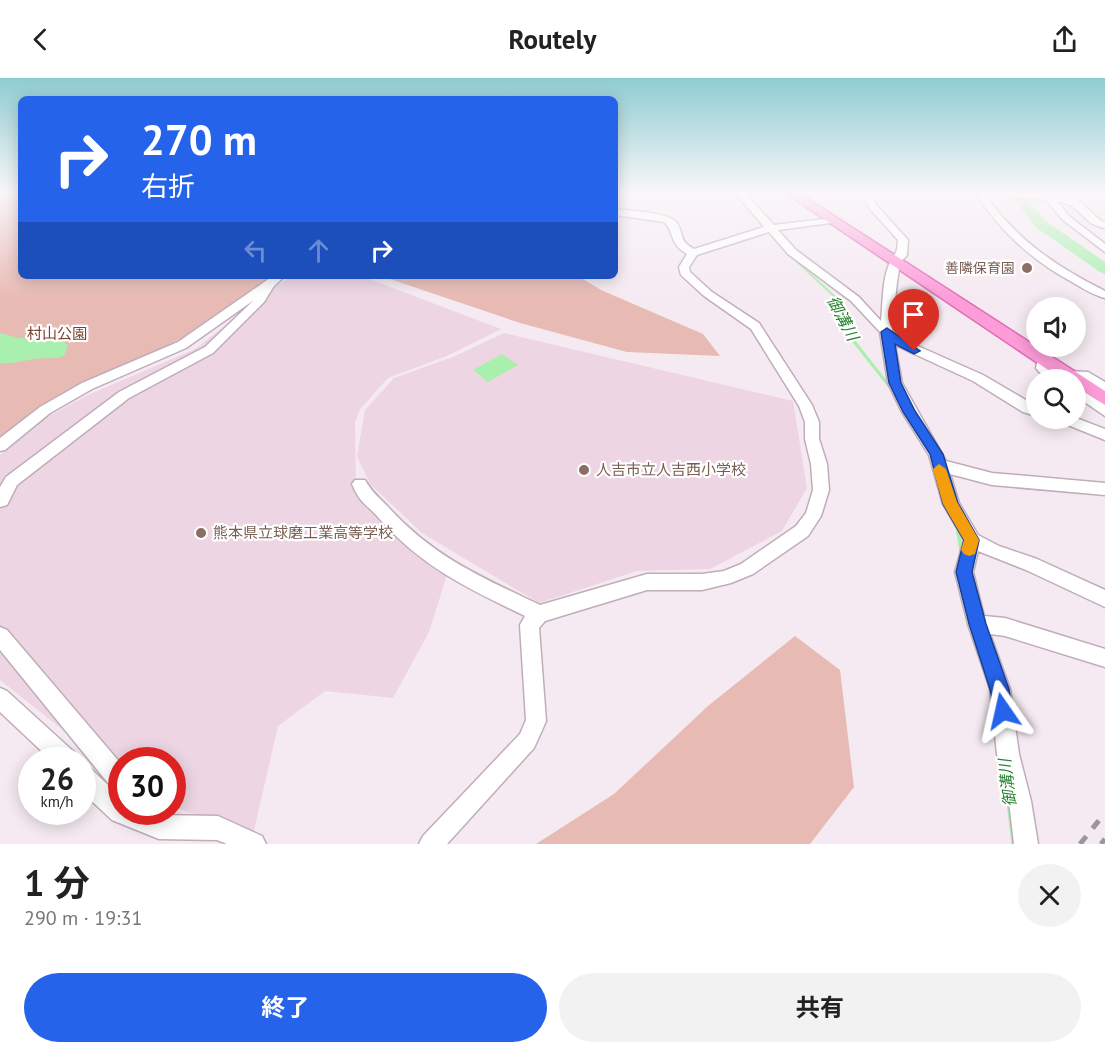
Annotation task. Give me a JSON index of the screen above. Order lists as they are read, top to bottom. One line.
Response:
{"water":["御溝川"],"parks":["村山公園"],"places":["善隣保育園","人吉市立人吉西小学校","熊本県立球磨工業高等学校"],"page":{"header":"Routely","turn":["270 m","右折"],"speed":"26 km/h","limit":"30","heading":["1 分","290 m · 19:31"],"buttons":["終了","共有"]}}
